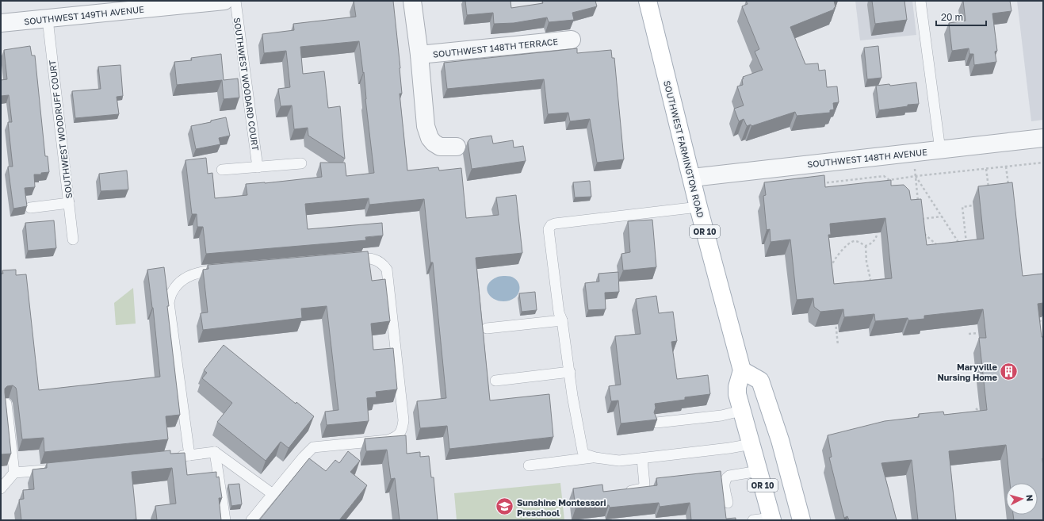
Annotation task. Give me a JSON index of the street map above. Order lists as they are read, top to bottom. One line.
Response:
{"streets":{"main road":["SOUTHWEST FARMINGTON ROAD","OR 10"],"street":["SOUTHWEST 149TH AVENUE","SOUTHWEST 148TH TERRACE","SOUTHWEST 148TH AVENUE"],"lane":["SOUTHWEST WOODARD COURT","SOUTHWEST WOODRUFF COURT"]},"crossings":[["SOUTHWEST 149TH AVENUE","SOUTHWEST WOODRUFF COURT"],["SOUTHWEST FARMINGTON ROAD","SOUTHWEST 148TH AVENUE"],["SOUTHWEST FARMINGTON ROAD","OR 10"]],"places":{"building":["Maryville Nursing Home"],"school or university":["Sunshine Montessori Preschool"]},"scale_bar":"20 m","north":"right"}
